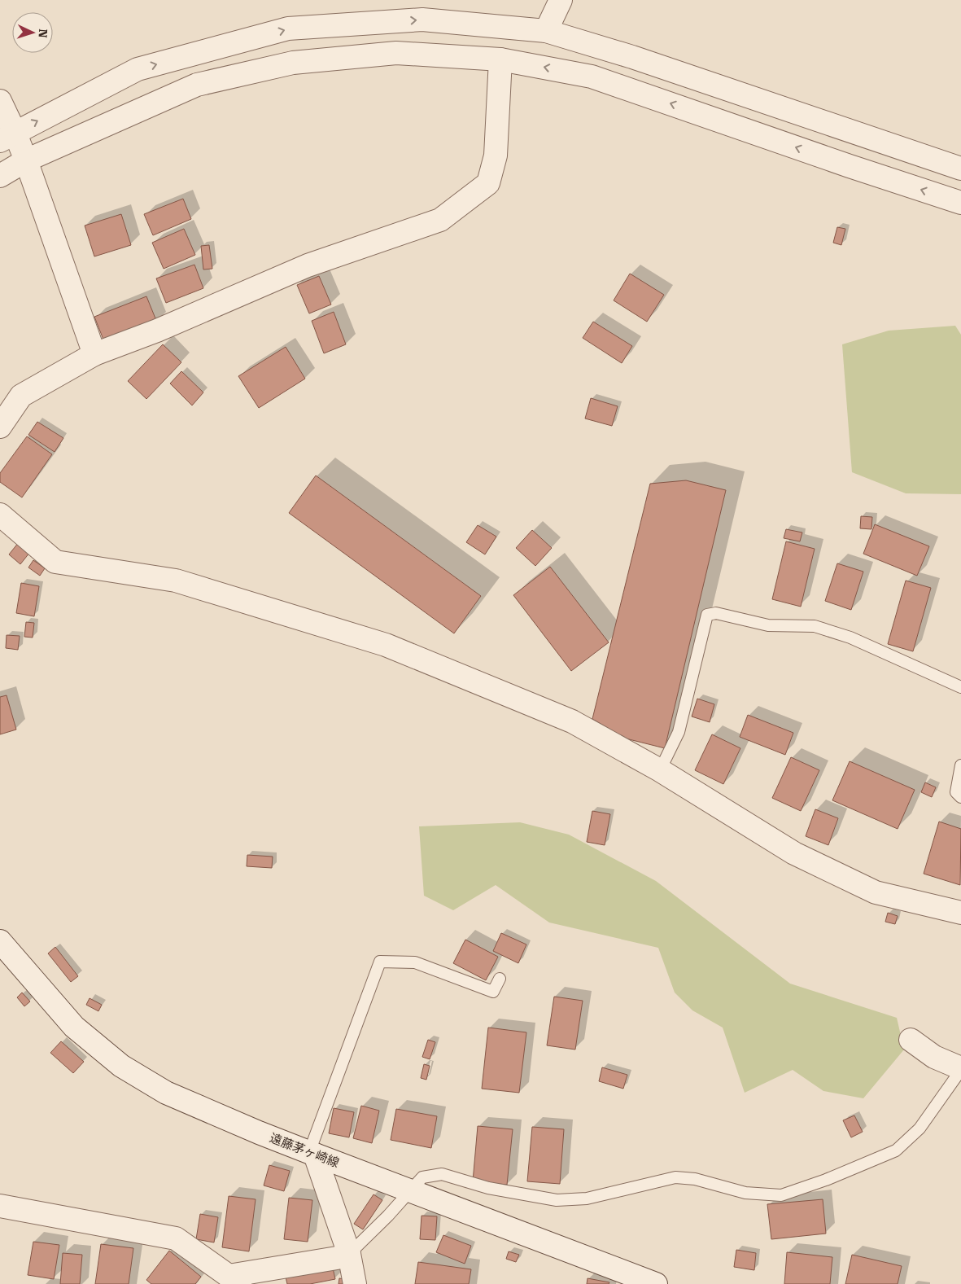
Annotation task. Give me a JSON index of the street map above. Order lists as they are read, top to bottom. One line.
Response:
{"streets":{"street":["遠藤茅ヶ崎線"]},"north":"right"}
